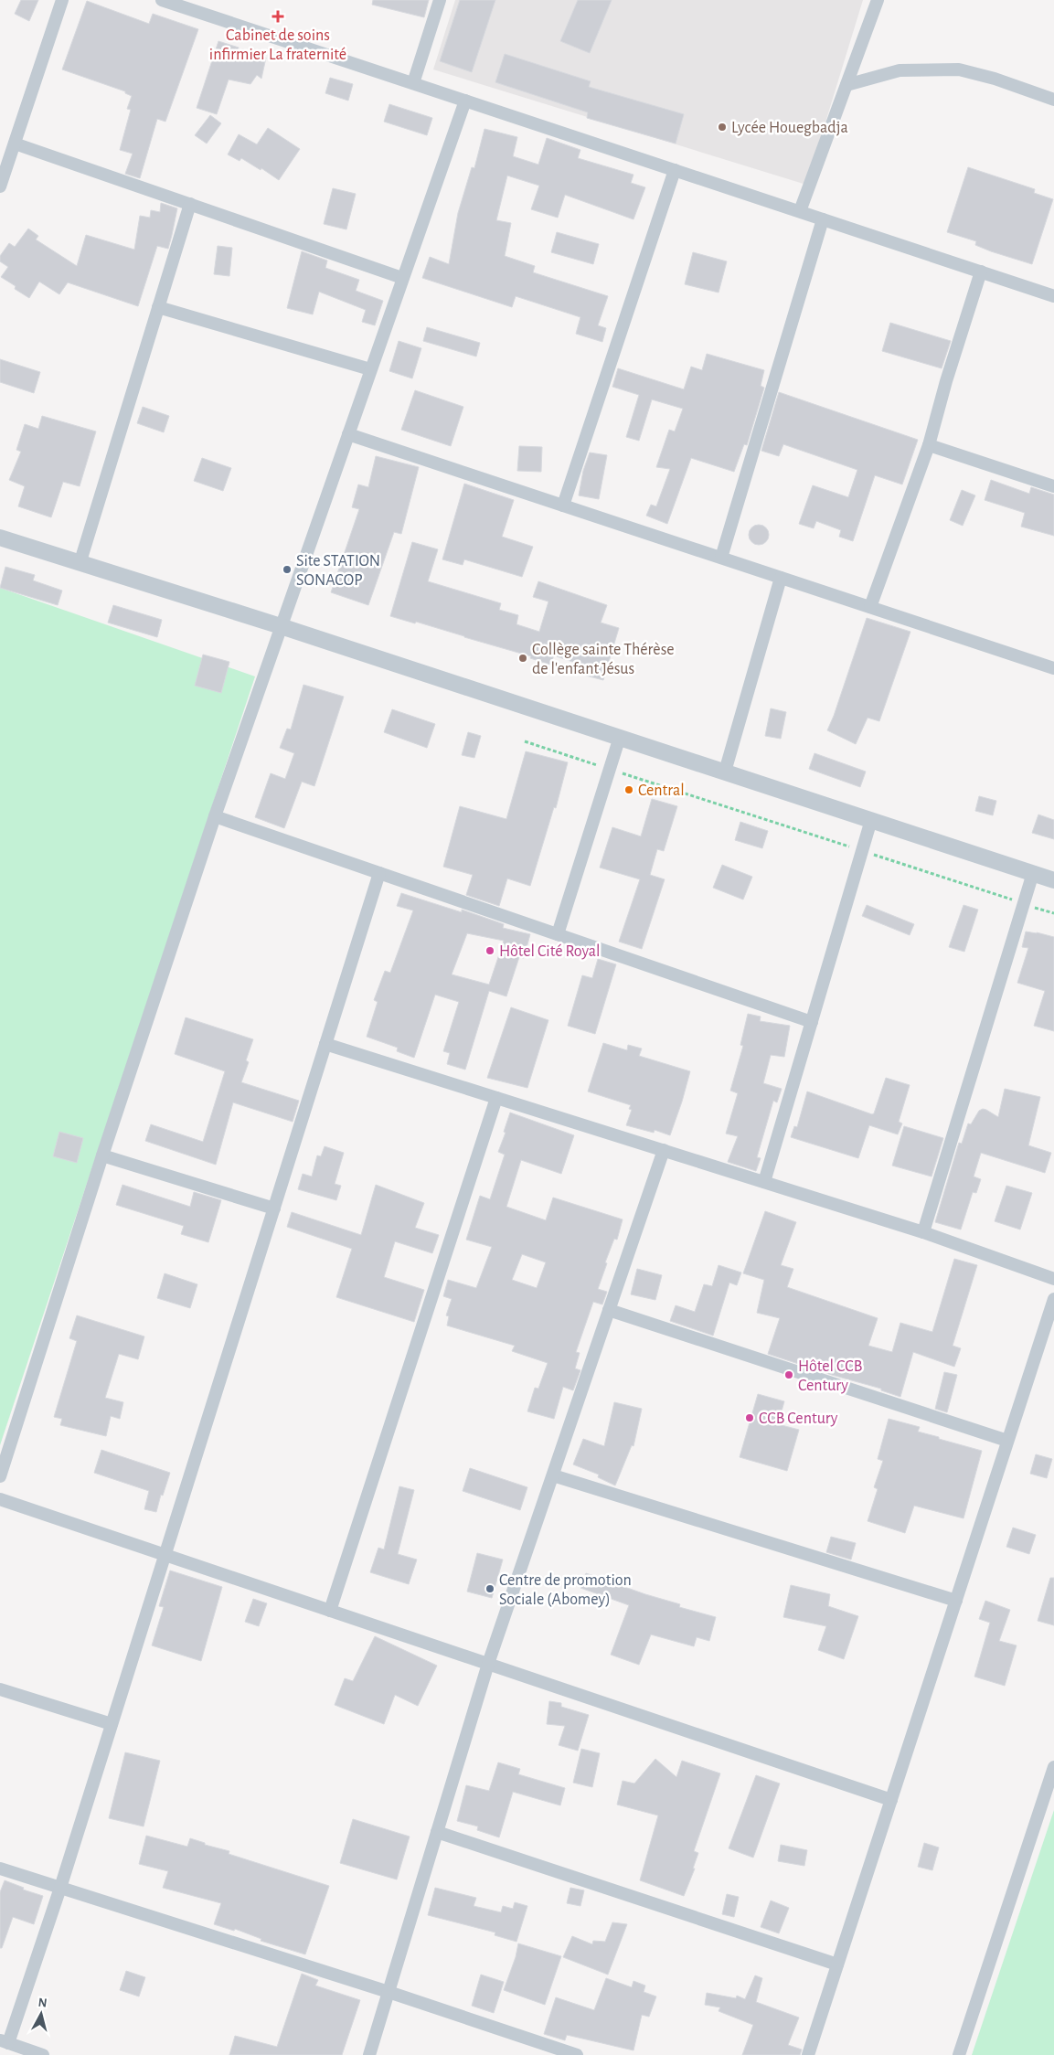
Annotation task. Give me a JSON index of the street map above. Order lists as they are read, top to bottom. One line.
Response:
{"places":{"health":["Cabinet de soins infirmier La fraternité"],"other":["Lycée Houegbadja","Site STATION SONACOP","Collège sainte Thérèse de l'enfant Jésus","Central","Hôtel Cité Royal","Hôtel CCB Century","CCB Century","Centre de promotion Sociale (Abomey)"]},"north":"top"}
